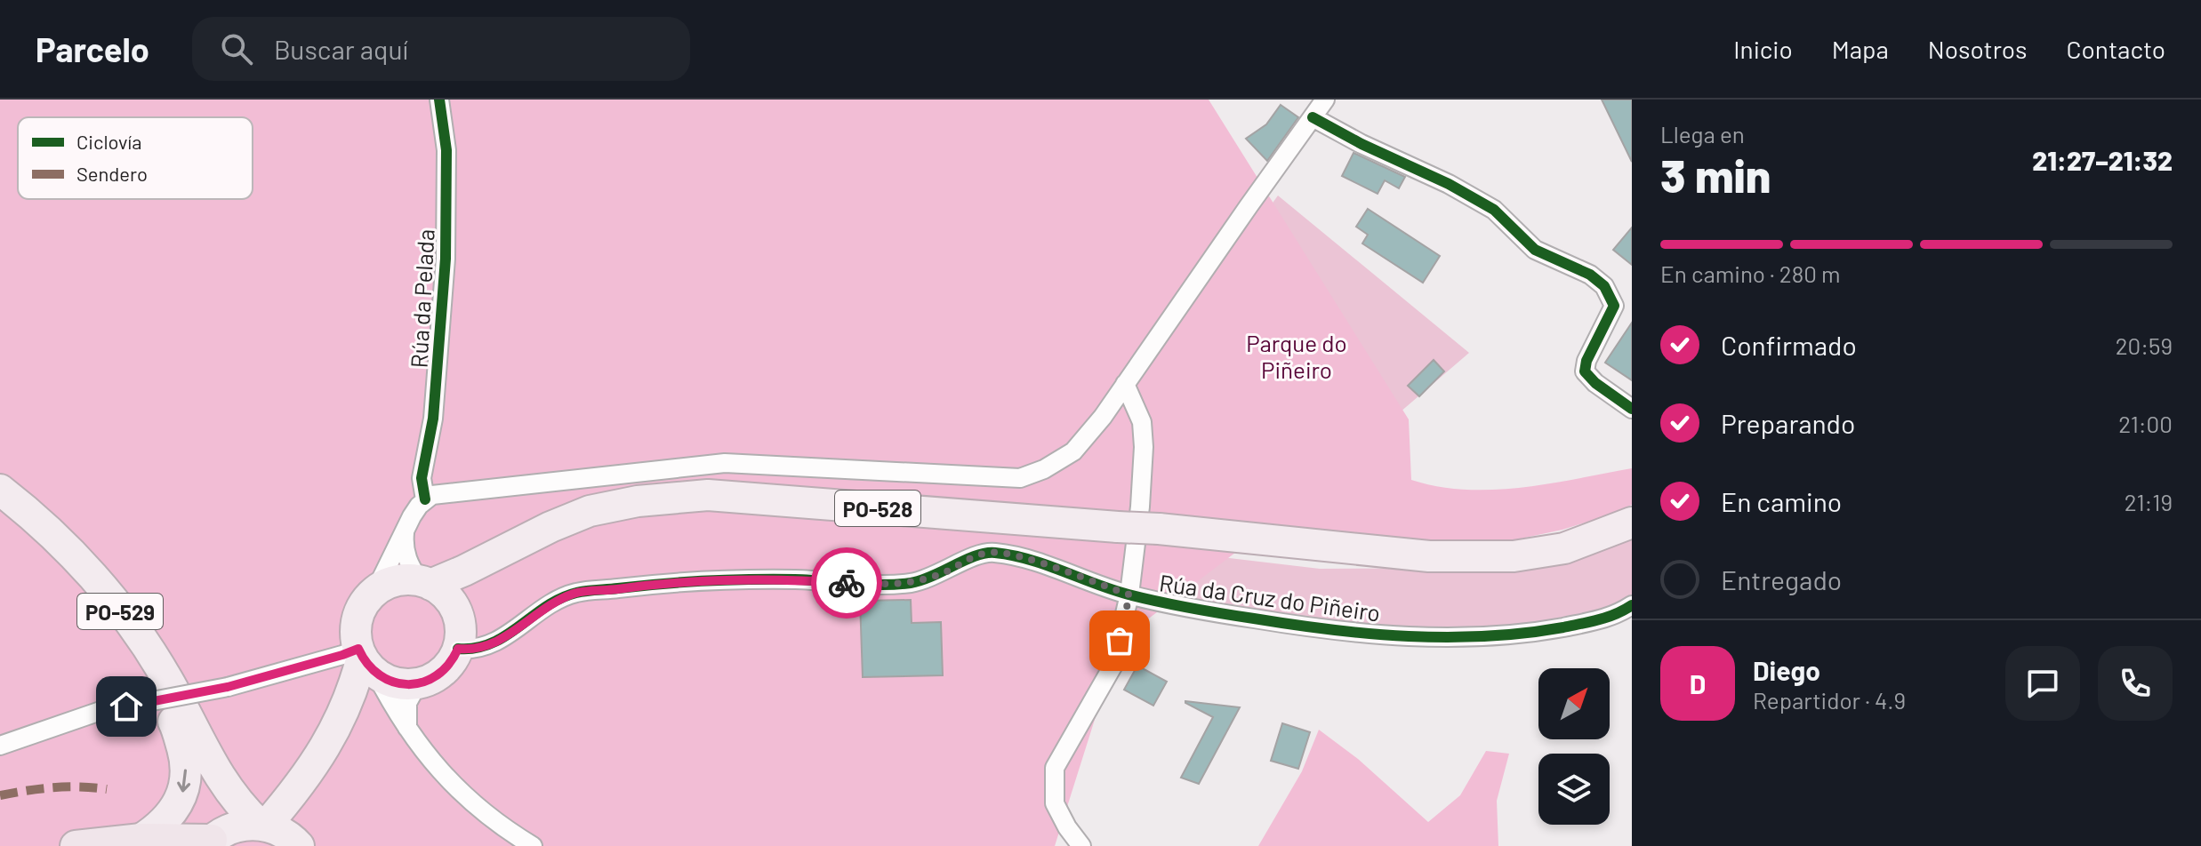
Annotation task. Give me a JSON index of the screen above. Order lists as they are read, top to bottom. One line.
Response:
{"streets":{"main road":["PO-528","PO-529"],"street":["Rúa da Pelada","Rúa da Cruz do Piñeiro"]},"crossings":[["PO-528","Rúa da Cruz do Piñeiro"]],"parks":["Parque do Piñeiro"],"legend":["Ciclovía","Sendero"],"north":"top right","page":{"header":"Parcelo","search":"Buscar aquí","nav":["Inicio","Mapa","Nosotros","Contacto"],"heading":["3 min","Llega en","21:27–21:32"],"panel":["Diego","Repartidor · 4.9"],"bar":"En camino · 280 m","list":[["Confirmado","20:59"],["Preparando","21:00"],["En camino","21:19"],"Entregado"],"round":"D"}}
